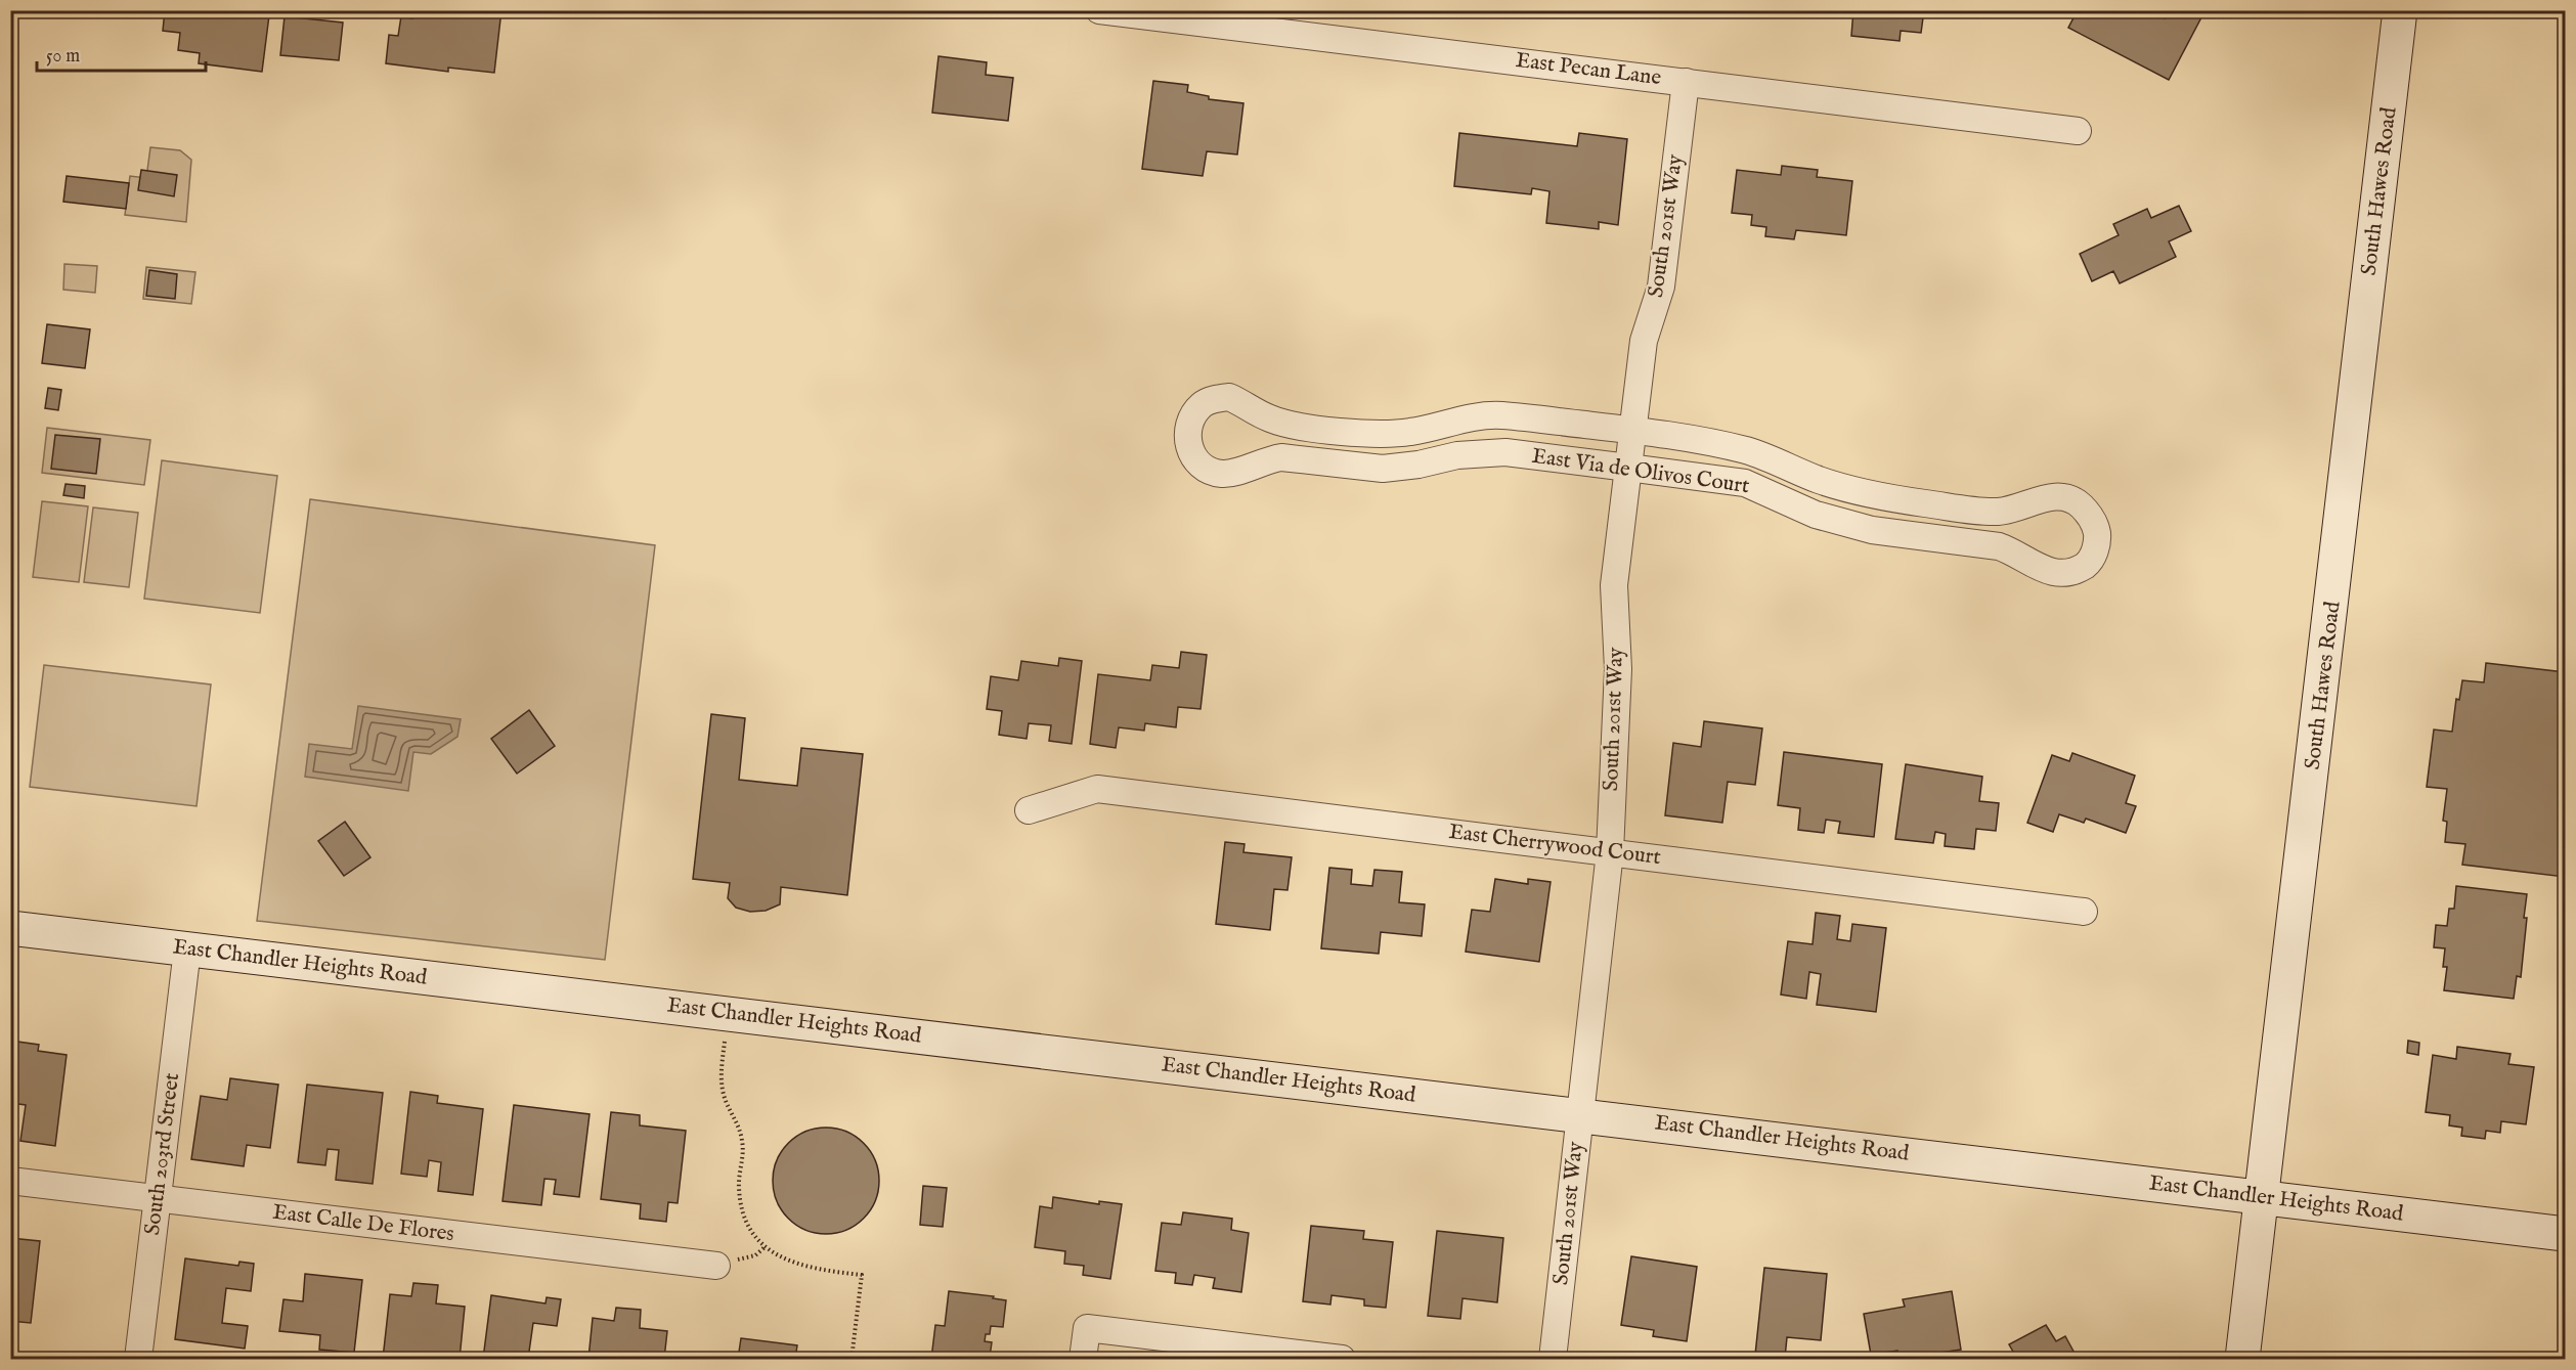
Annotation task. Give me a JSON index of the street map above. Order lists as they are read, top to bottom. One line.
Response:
{"streets":{"main road":["South Hawes Road","East Chandler Heights Road"],"street":["East Pecan Lane","South 201st Way","East Via de Olivos Court","East Cherrywood Court","South 203rd Street","East Calle De Flores"]},"crossings":[["East Pecan Lane","South 201st Way"],["South Hawes Road","East Chandler Heights Road"],["South 201st Way","East Via de Olivos Court"],["South 201st Way","East Cherrywood Court"],["South 201st Way","East Chandler Heights Road"],["East Chandler Heights Road","South 203rd Street"],["South 203rd Street","East Calle De Flores"]],"scale_bar":"50 m"}
